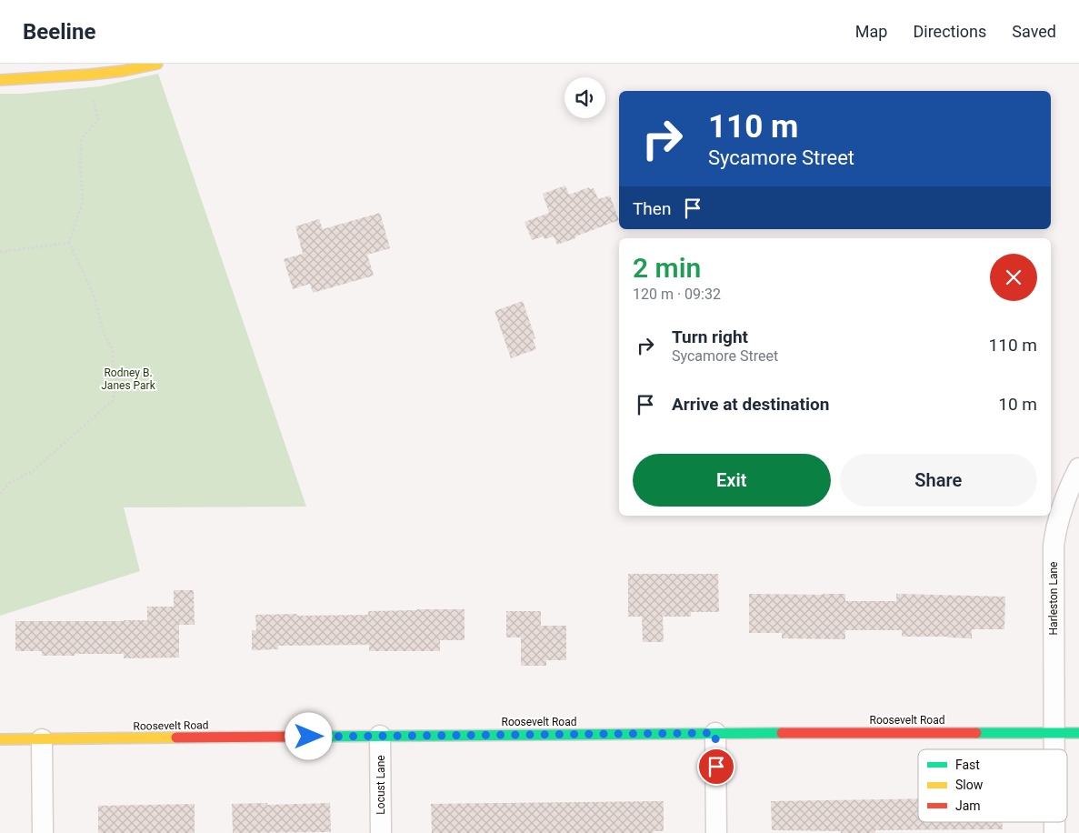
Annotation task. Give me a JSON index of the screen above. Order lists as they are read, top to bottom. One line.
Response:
{"streets":{"street":["Harleston Lane","Roosevelt Road","Locust Lane"]},"crossings":[["Harleston Lane","Roosevelt Road"],["Roosevelt Road","Locust Lane"]],"parks":["Rodney B. Janes Park"],"legend":["Fast","Slow","Jam"],"page":{"header":"Beeline","nav":["Map","Directions","Saved"],"turn":["110 m","Sycamore Street"],"then":"Then","heading":["2 min","120 m · 09:32"],"list":[{"name":"Turn right","note":"Sycamore Street","value":"110 m"},{"name":"Arrive at destination","value":"10 m"}],"buttons":["Exit","Share"]}}
